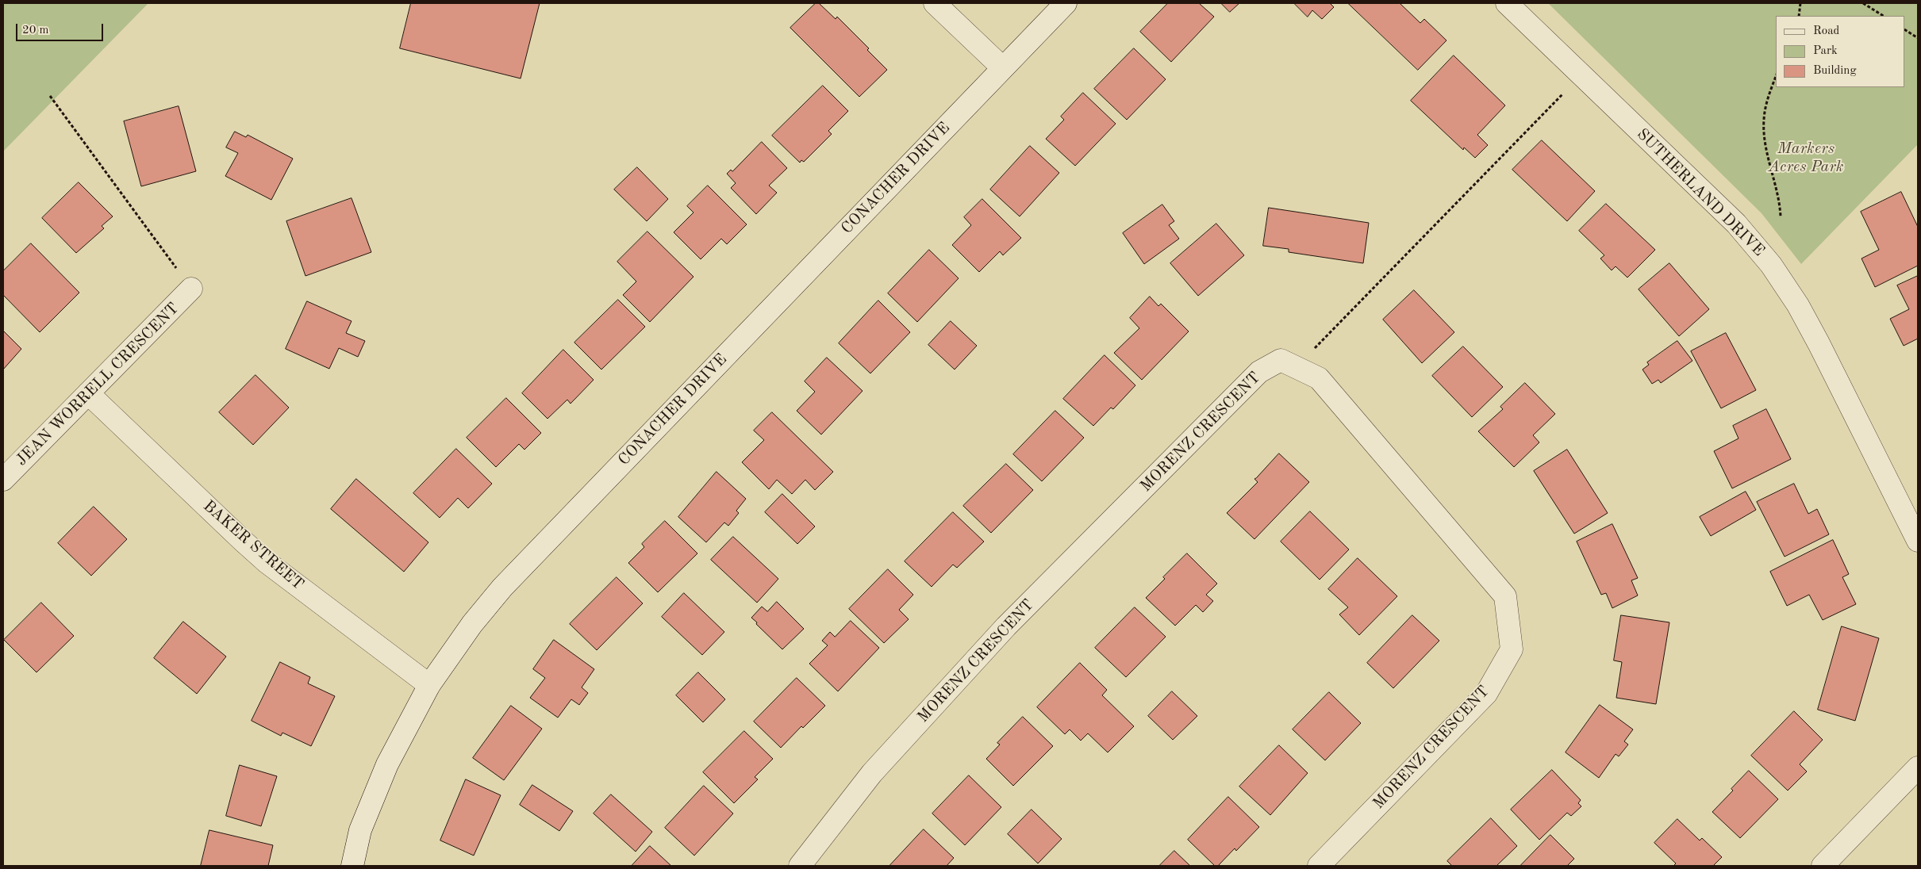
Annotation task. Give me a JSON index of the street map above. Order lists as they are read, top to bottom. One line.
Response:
{"streets":{"street":["CONACHER DRIVE","SUTHERLAND DRIVE","JEAN WORRELL CRESCENT","MORENZ CRESCENT","BAKER STREET"]},"crossings":[["CONACHER DRIVE","BAKER STREET"],["JEAN WORRELL CRESCENT","BAKER STREET"]],"parks":["Markers Acres Park"],"legend":["Road","Park","Building"],"scale_bar":"20 m"}
